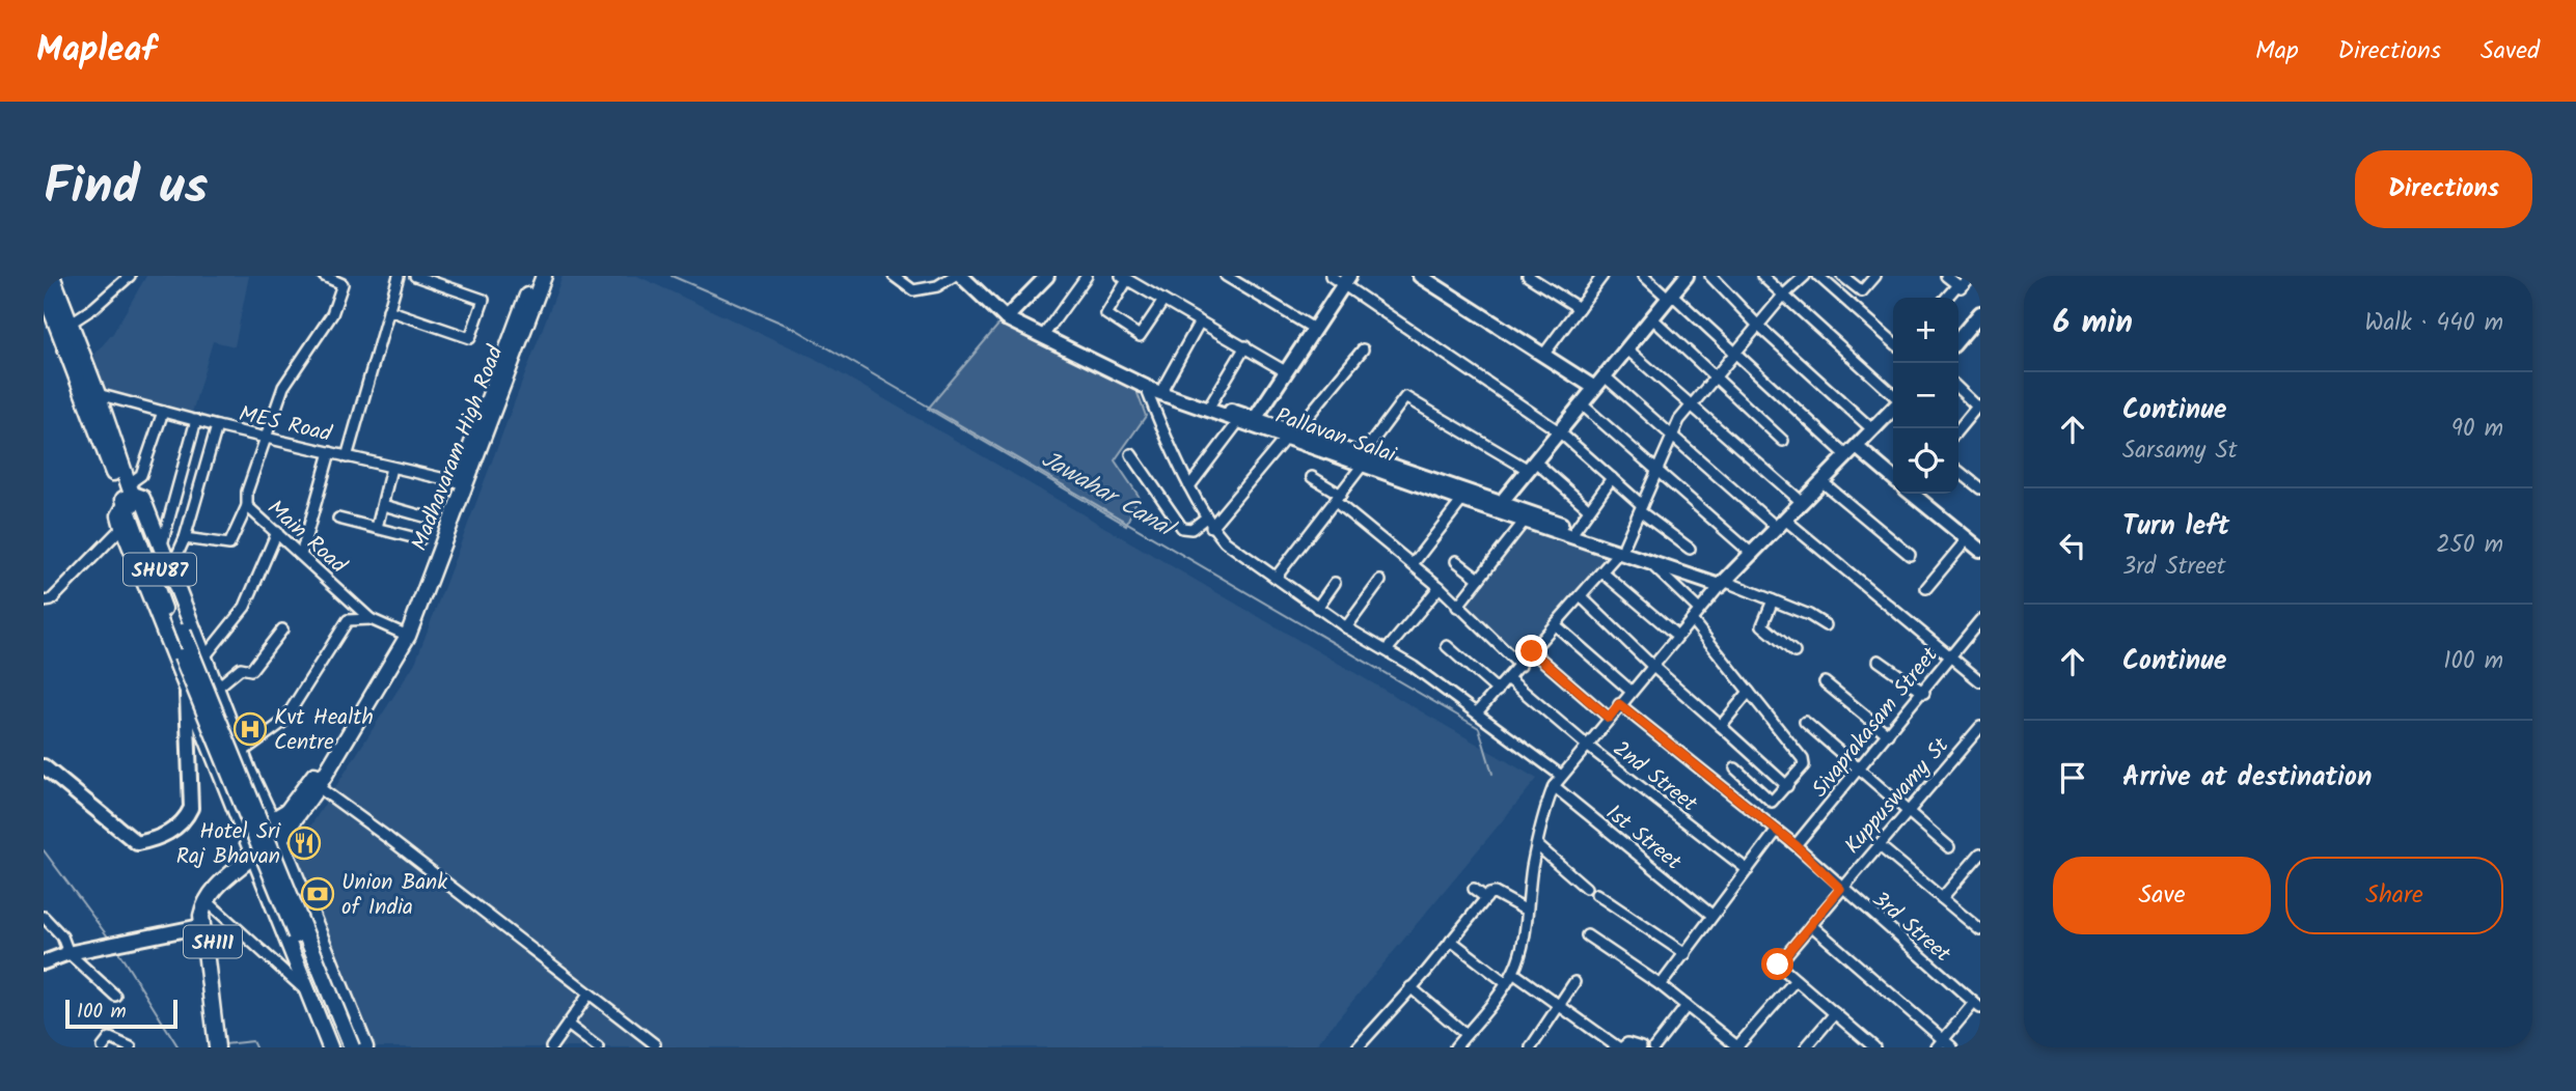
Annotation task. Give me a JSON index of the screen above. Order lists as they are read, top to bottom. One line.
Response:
{"streets":{"main road":["Madhavaram High Road","SHU87","SH111"],"street":["MES Road","Pallavan Salai","Main Road","Sivaprakasam Street","2nd Street","Kuppuswamy St","1st Street","3rd Street"]},"crossings":[["MES Road","Madhavaram High Road"],["MES Road","Main Road"],["MES Road","SHU87"],["Madhavaram High Road","Main Road"],["Sivaprakasam Street","3rd Street"],["Kuppuswamy St","3rd Street"]],"water":["Jawahar Canal"],"places":{"hospital":["Kvt Health Centre"],"restaurant":["Hotel Sri Raj Bhavan"],"bank":["Union Bank of India"]},"scale_bar":"100 m","page":{"header":"Mapleaf","nav":["Map","Directions","Saved"],"title":"Find us","buttons":["Directions",["Save","Share"]],"heading":["6 min","Walk · 440 m"],"map_buttons":["+","−"],"list":[["Continue","Sarsamy St","90 m"],["Turn left","3rd Street","250 m"],["Continue","100 m"],"Arrive at destination"],"scale":"100 m"}}
